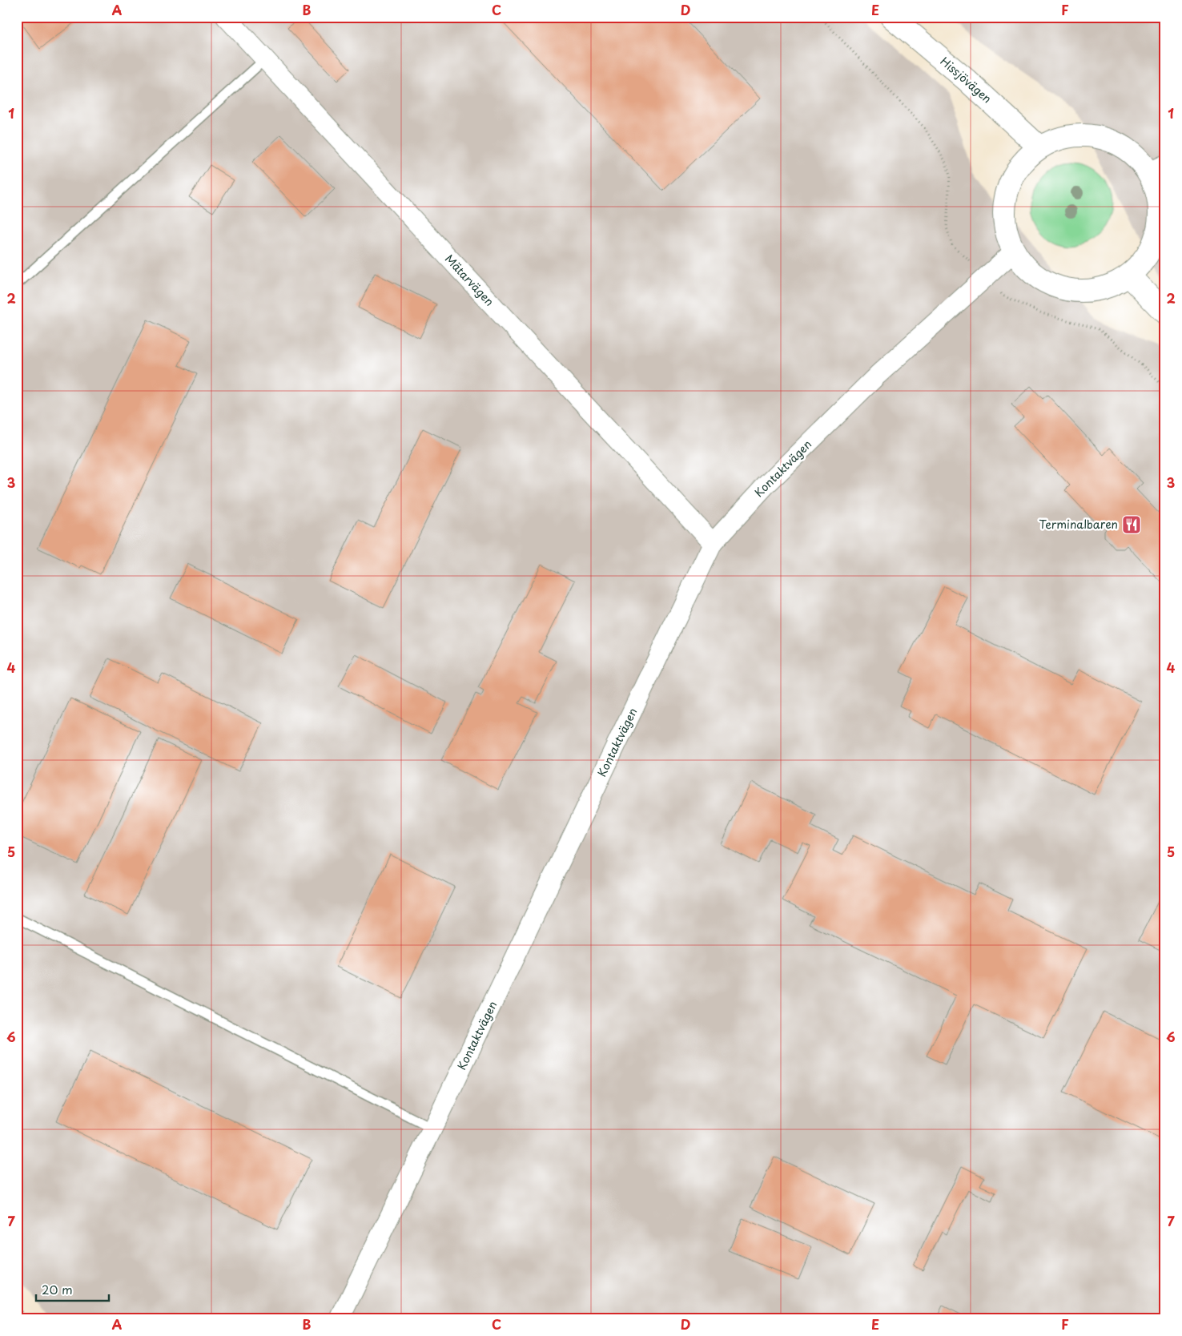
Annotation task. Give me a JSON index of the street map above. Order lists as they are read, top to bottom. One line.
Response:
{"streets":{"main road":["Hissjövägen"],"street":["Mätarvägen","Kontaktvägen"]},"crossings":[["Mätarvägen","Kontaktvägen"]],"places":{"restaurant":["Terminalbaren"]},"scale_bar":"20 m","grid":{"columns":["A","B","C","D","E","F"],"rows":["1","2","3","4","5","6","7"]}}
